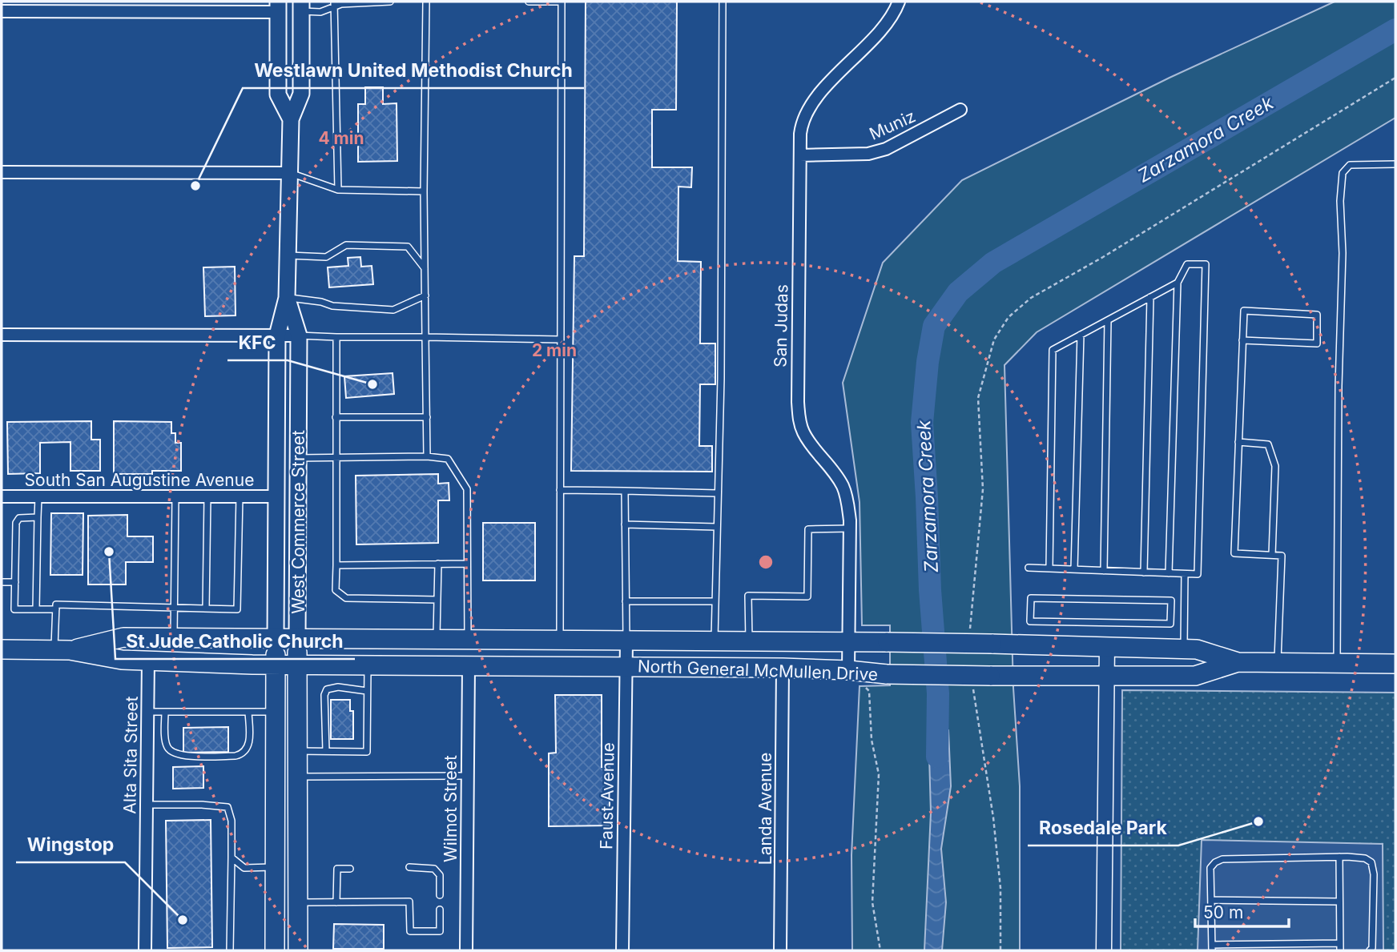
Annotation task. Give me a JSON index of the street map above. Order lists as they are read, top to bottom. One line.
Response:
{"streets":{"main road":["West Commerce Street","North General McMullen Drive"],"street":["Muniz","San Judas","South San Augustine Avenue","Alta Sita Street","Faust Avenue","Wilmot Street","Landa Avenue"]},"crossings":[["Muniz","San Judas"],["San Judas","North General McMullen Drive"],["South San Augustine Avenue","West Commerce Street"],["West Commerce Street","North General McMullen Drive"],["North General McMullen Drive","Alta Sita Street"],["North General McMullen Drive","Faust Avenue"],["North General McMullen Drive","Wilmot Street"],["North General McMullen Drive","Landa Avenue"]],"water":["Zarzamora Creek"],"places":["Westlawn United Methodist Church","KFC","St Jude Catholic Church","Rosedale Park","Wingstop"],"scale_bar":"50 m","rings":["4 min","2 min"]}
